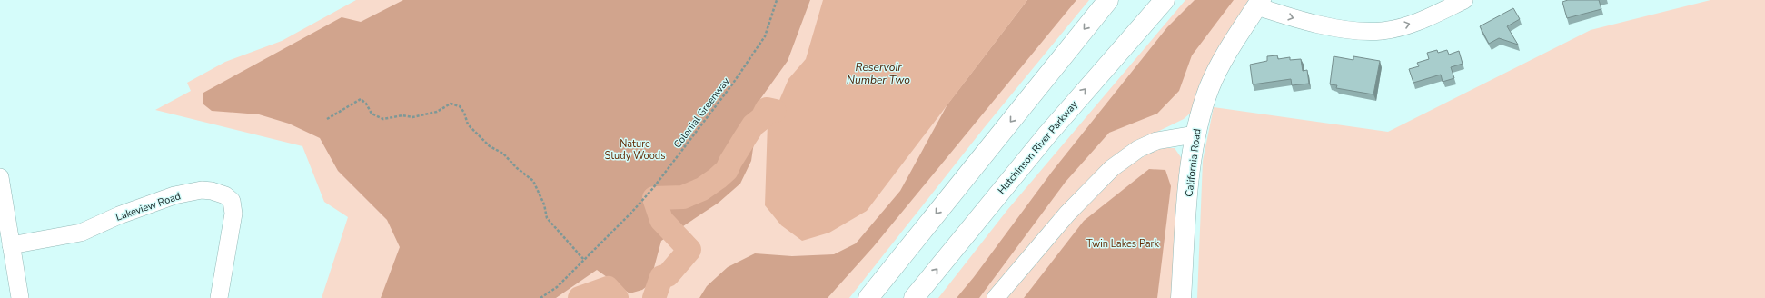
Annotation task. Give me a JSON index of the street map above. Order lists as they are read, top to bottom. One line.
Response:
{"streets":{"main road":["Hutchinson River Parkway","California Road"],"street":["Lakeview Road"],"path":["Colonial Greenway"]},"water":["Reservoir Number Two"],"parks":["Nature Study Woods","Twin Lakes Park"]}
